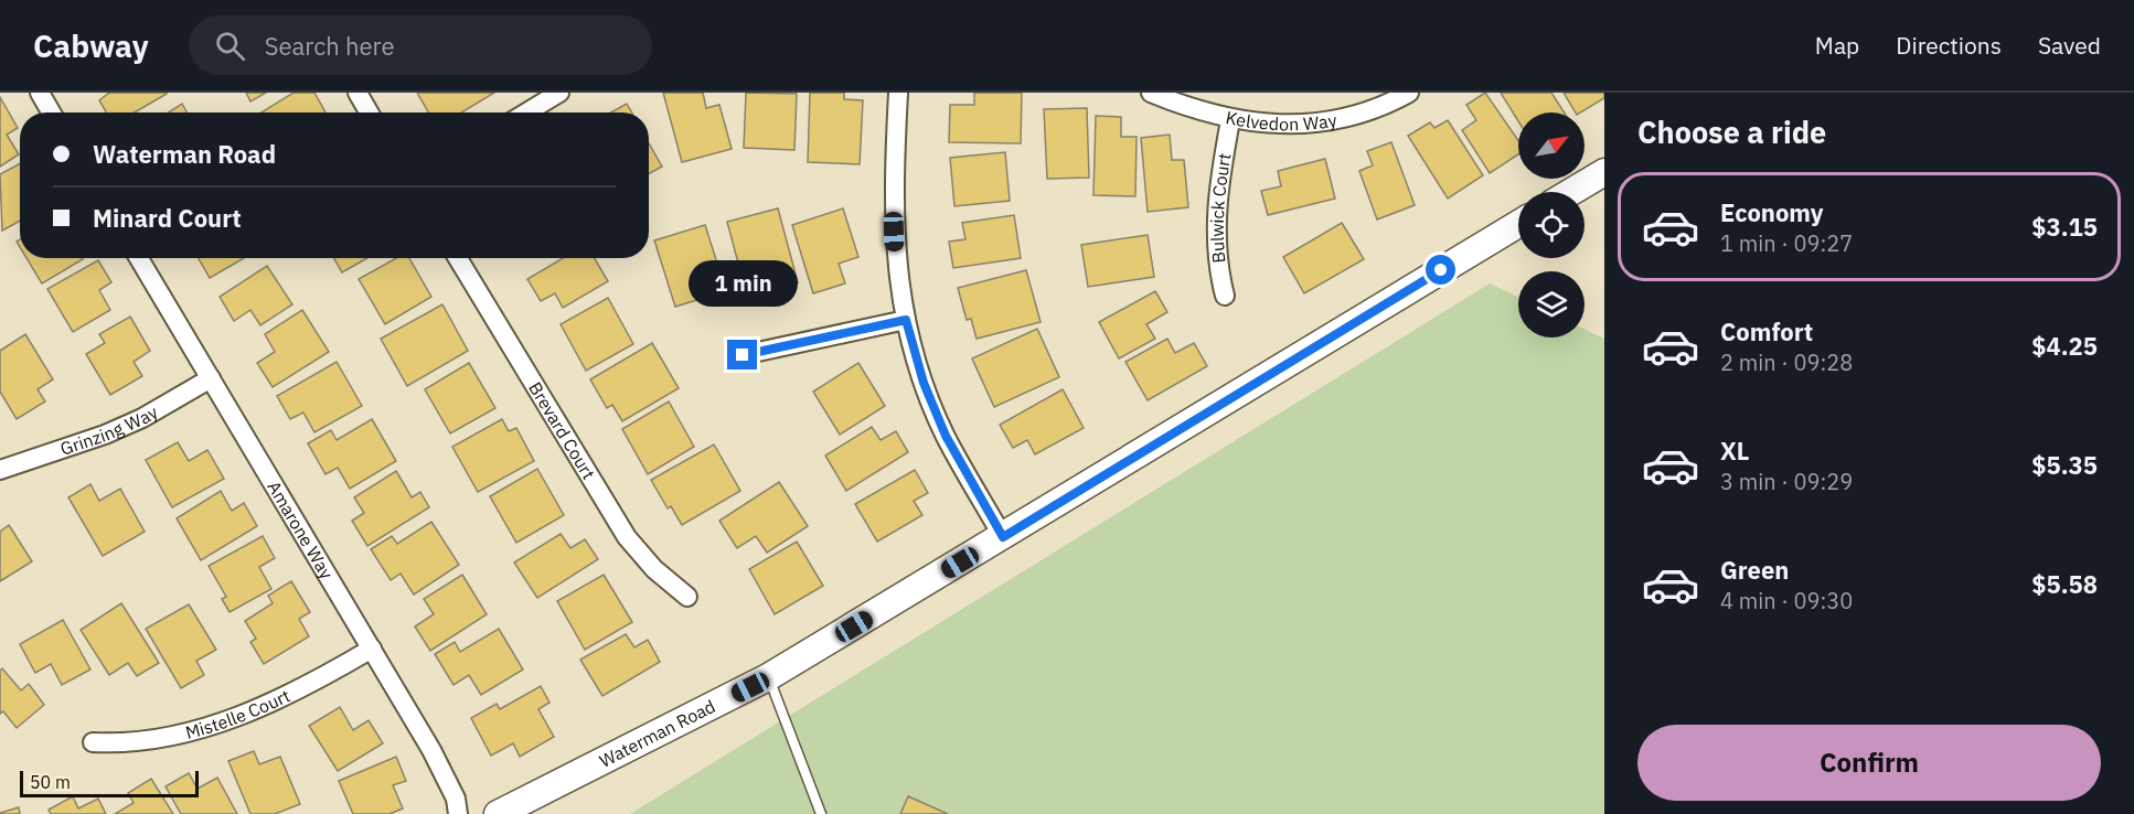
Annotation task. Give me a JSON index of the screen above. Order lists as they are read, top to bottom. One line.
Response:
{"streets":{"street":["Kelvedon Way","Bulwick Court","Grinzing Way","Brevard Court","Amarone Way","Mistelle Court","Waterman Road"]},"crossings":[["Kelvedon Way","Bulwick Court"],["Grinzing Way","Amarone Way"],["Amarone Way","Mistelle Court"]],"scale_bar":"50 m","north":"top right","page":{"header":"Cabway","search":"Search here","nav":["Map","Directions","Saved"],"heading":"Choose a ride","banner":["Waterman Road","Minard Court"],"list":[{"name":"Economy","note":"1 min · 09:27","value":"$3.15"},{"name":"Comfort","note":"2 min · 09:28","value":"$4.25"},{"name":"XL","note":"3 min · 09:29","value":"$5.35"},{"name":"Green","note":"4 min · 09:30","value":"$5.58"}],"bubble":"1 min","buttons":"Confirm","scale":"50 m"}}
